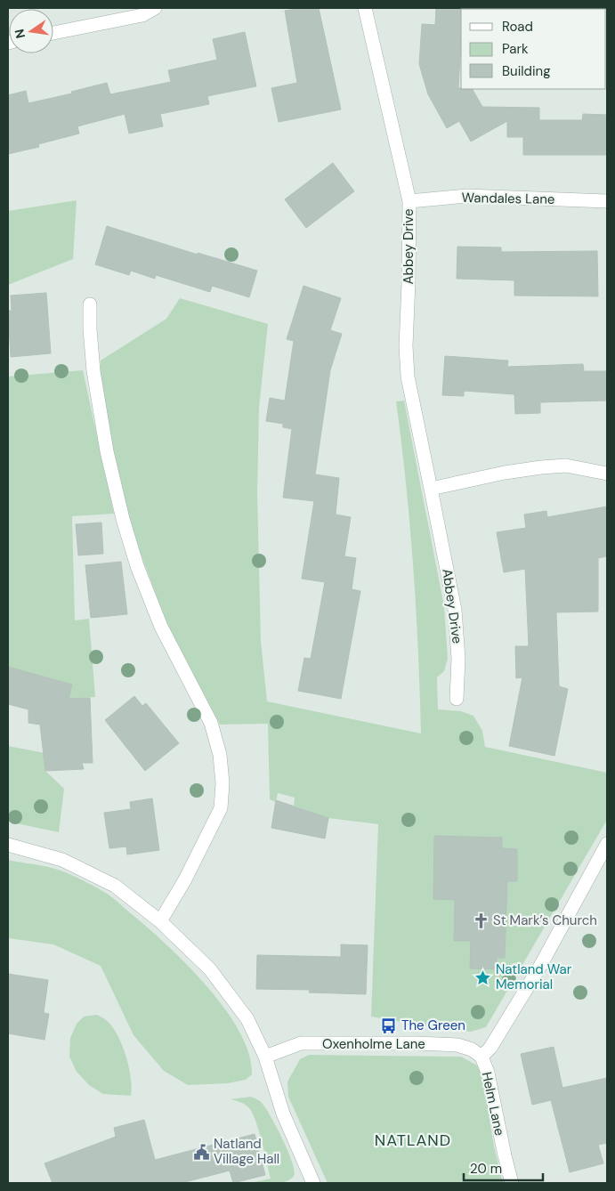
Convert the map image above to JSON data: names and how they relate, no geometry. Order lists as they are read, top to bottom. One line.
{"streets":{"street":["Wandales Lane","Abbey Drive","Oxenholme Lane","Helm Lane"]},"crossings":[["Wandales Lane","Abbey Drive"],["Oxenholme Lane","Helm Lane"]],"districts":["NATLAND"],"places":{"church":["St Mark’s Church"],"place":["Natland War Memorial"],"bus stop":["The Green"],"public building":["Natland Village Hall"]},"legend":["Road","Park","Building"],"scale_bar":"20 m","north":"left"}
